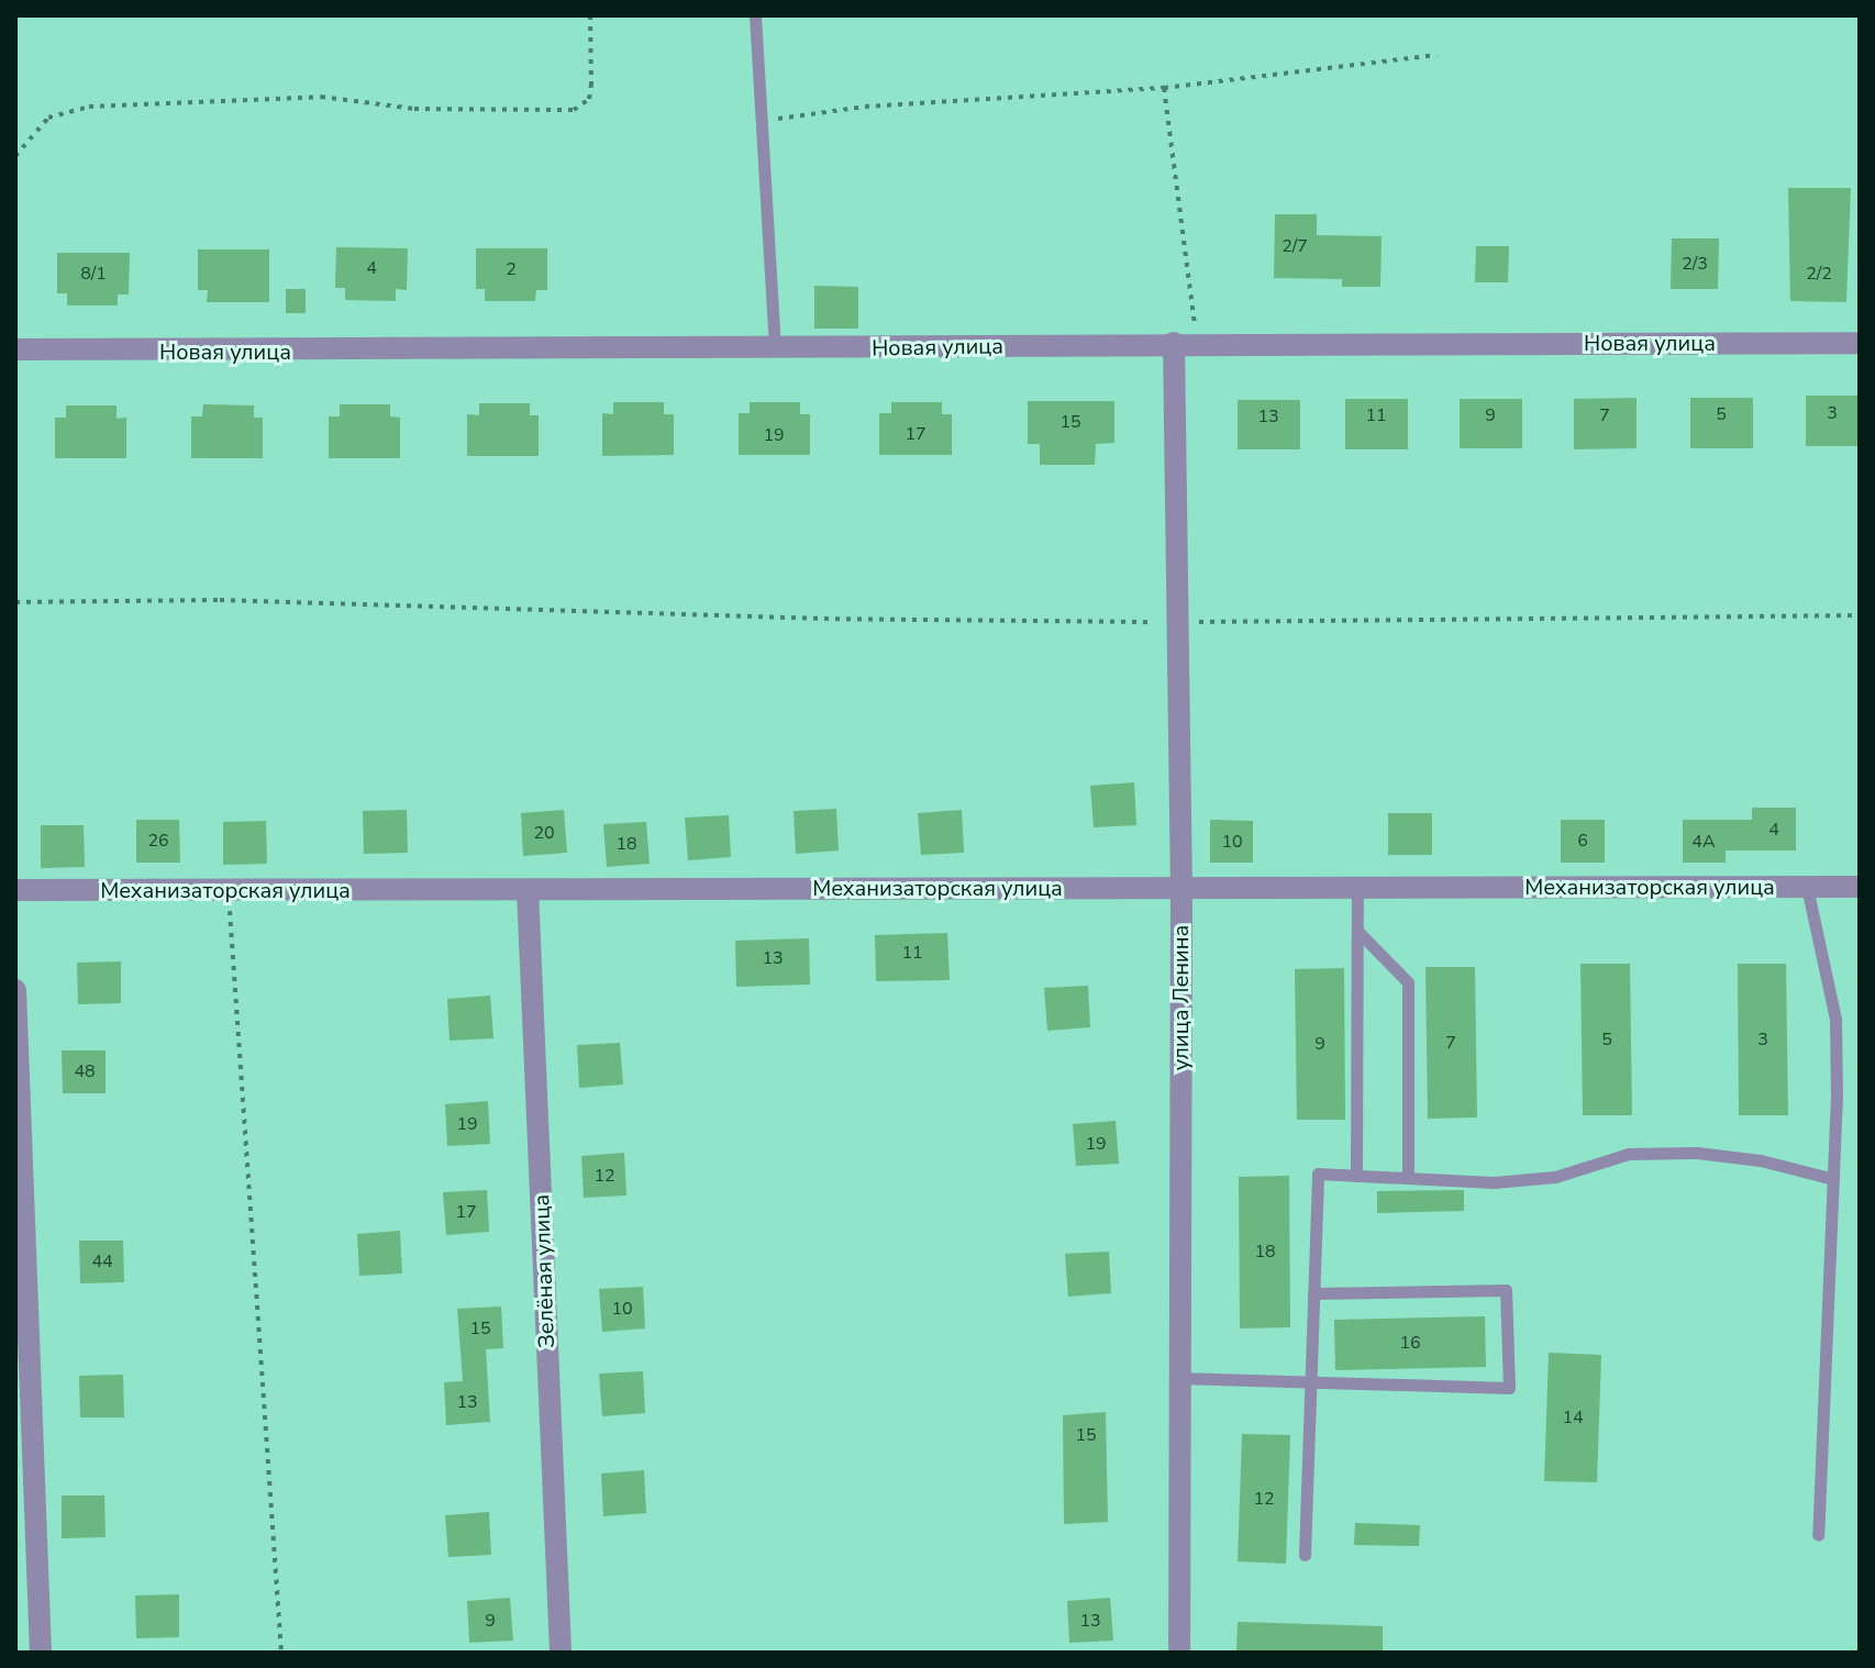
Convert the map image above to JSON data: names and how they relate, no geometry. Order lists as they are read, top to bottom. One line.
{"streets":{"street":["Новая улица","Механизаторская улица","улица Ленина","Зелёная улица"]},"crossings":[["Новая улица","улица Ленина"],["Механизаторская улица","улица Ленина"],["Механизаторская улица","Зелёная улица"]],"house_numbers":["2/7","2/3","4","2","8/1","2/2","3","5","11","9","7","13","15","17","19","4","20","26","6","10","4А","18","11","13","5","3","7","9","48","19","19","12","17","18","44","10","15","16","13","14","15","12","9","13"]}
